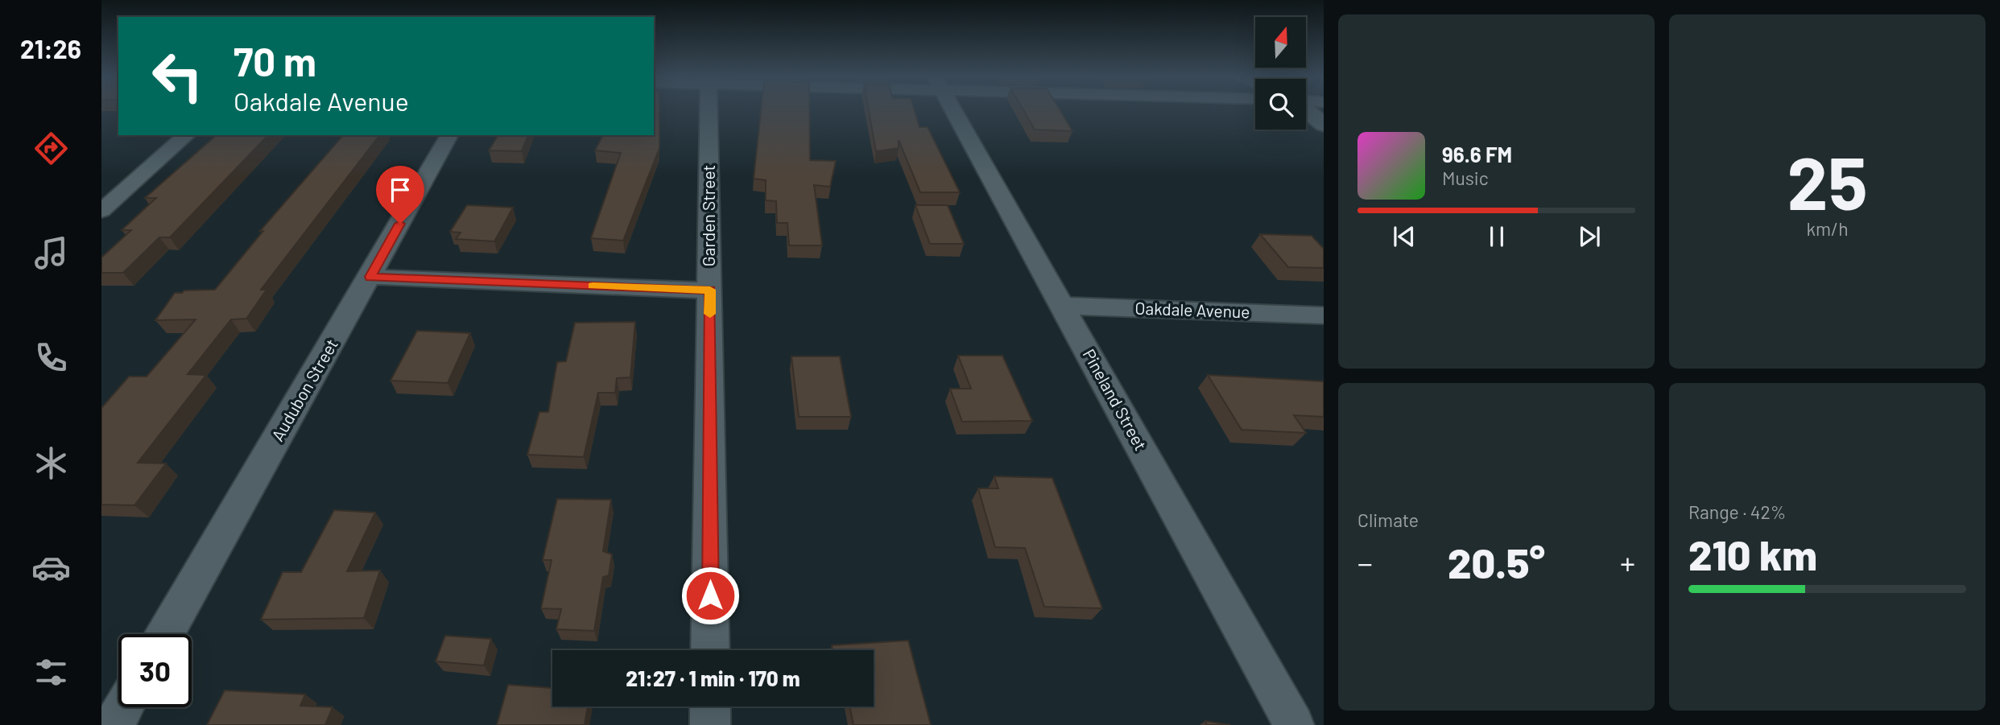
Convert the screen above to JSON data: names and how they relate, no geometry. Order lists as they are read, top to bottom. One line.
{"streets":{"street":["Garden Street","Oakdale Avenue","Audubon Street","Pineland Street"]},"crossings":[["Oakdale Avenue","Pineland Street"]],"north":"top","page":{"tabs":"21:26","tile":[["25","km/h"],"Climate",["Range · 42%","210 km"]],"turn":["70 m","Oakdale Avenue"],"song":["96.6 FM","Music"],"heat":["−","20.5°","+"],"limit":"30","trip":"21:27 · 1 min · 170 m"}}
